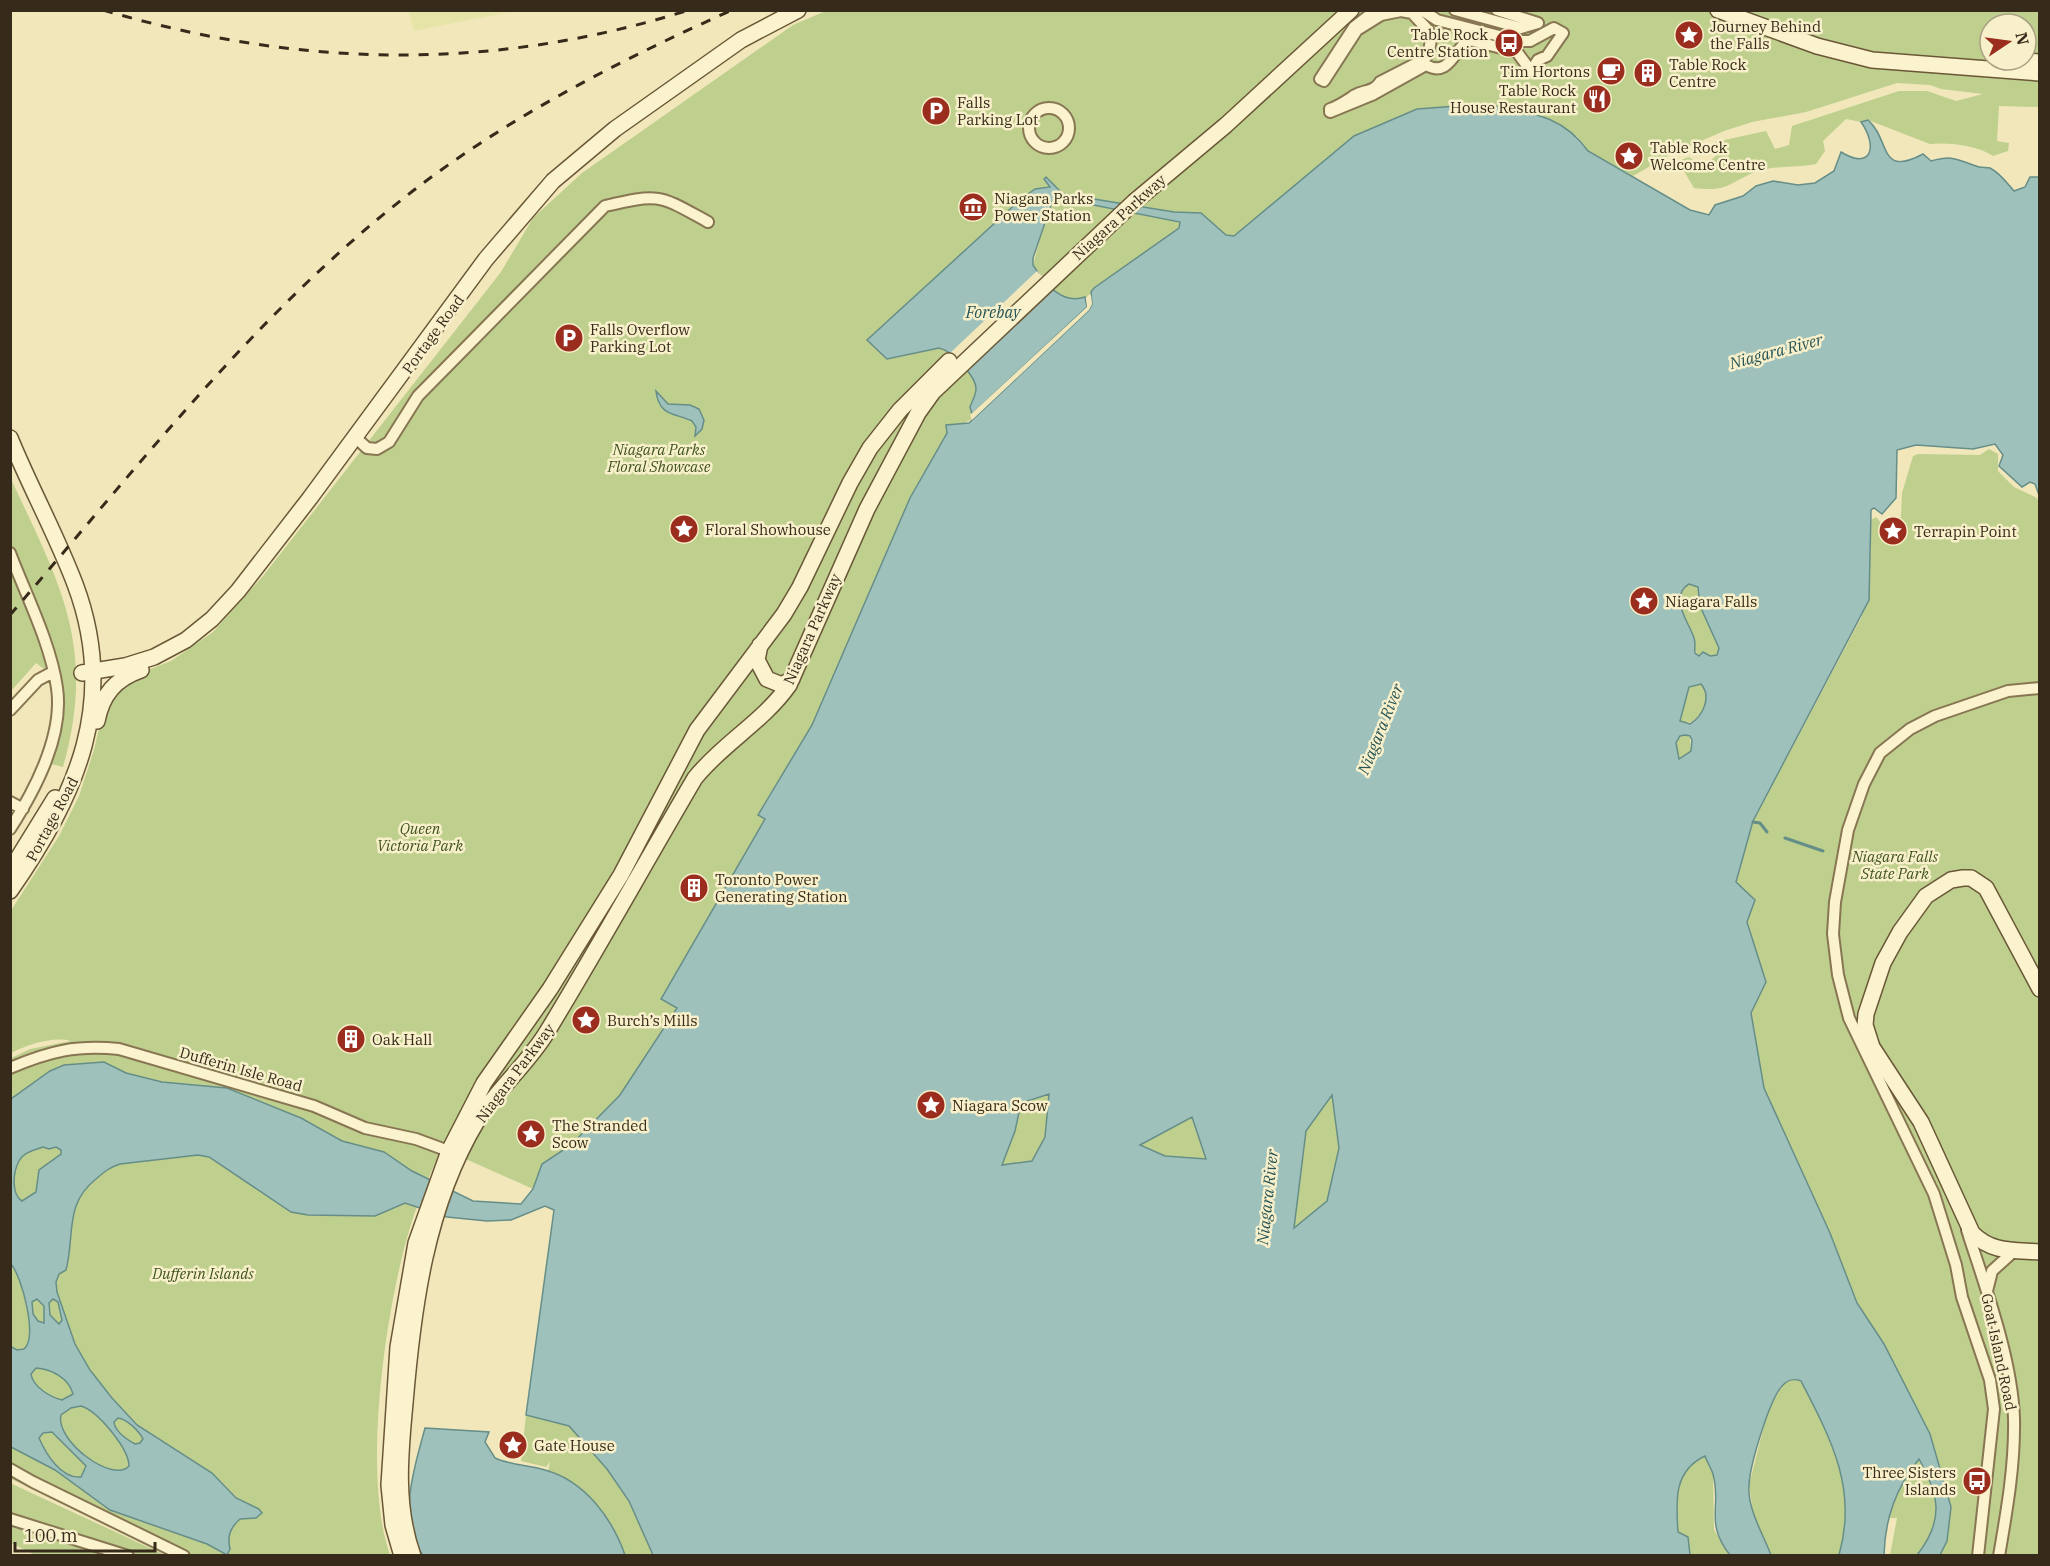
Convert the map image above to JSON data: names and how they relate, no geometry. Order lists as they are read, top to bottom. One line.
{"streets":{"main road":["Niagara Parkway","Portage Road","Goat Island Road"],"street":["Dufferin Isle Road"]},"crossings":[["Niagara Parkway","Dufferin Isle Road"]],"water":["Forebay","Niagara River"],"parks":["Niagara Parks Floral Showcase","Queen Victoria Park","Niagara Falls State Park","Dufferin Islands"],"places":{"place":["Journey Behind the Falls","Table Rock Welcome Centre","Floral Showhouse","Terrapin Point","Niagara Falls","Burch’s Mills","Niagara Scow","The Stranded Scow","Gate House"],"bus stop":["Table Rock Centre Station","Three Sisters Islands"],"cafe":["Tim Hortons"],"building":["Table Rock Centre","Toronto Power Generating Station","Oak Hall"],"restaurant":["Table Rock House Restaurant"],"parking":["Falls Parking Lot","Falls Overflow Parking Lot"],"museum":["Niagara Parks Power Station"]},"scale_bar":"100 m","north":"right"}
